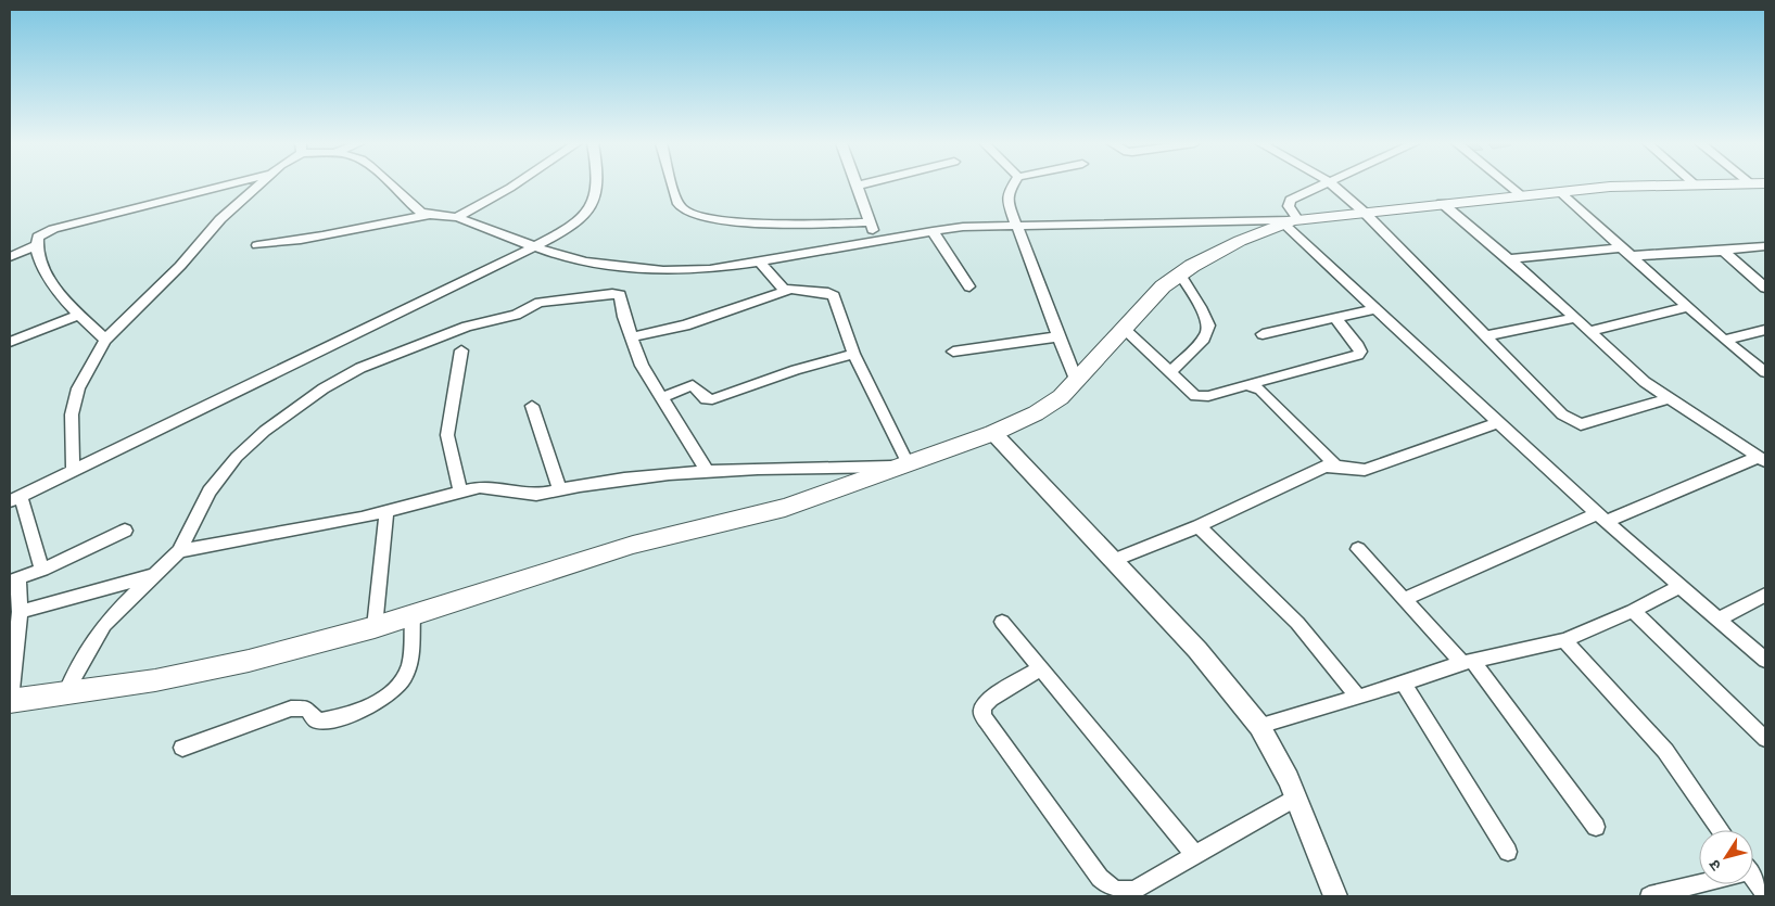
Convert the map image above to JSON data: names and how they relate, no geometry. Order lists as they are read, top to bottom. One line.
{"north":"bottom left"}
